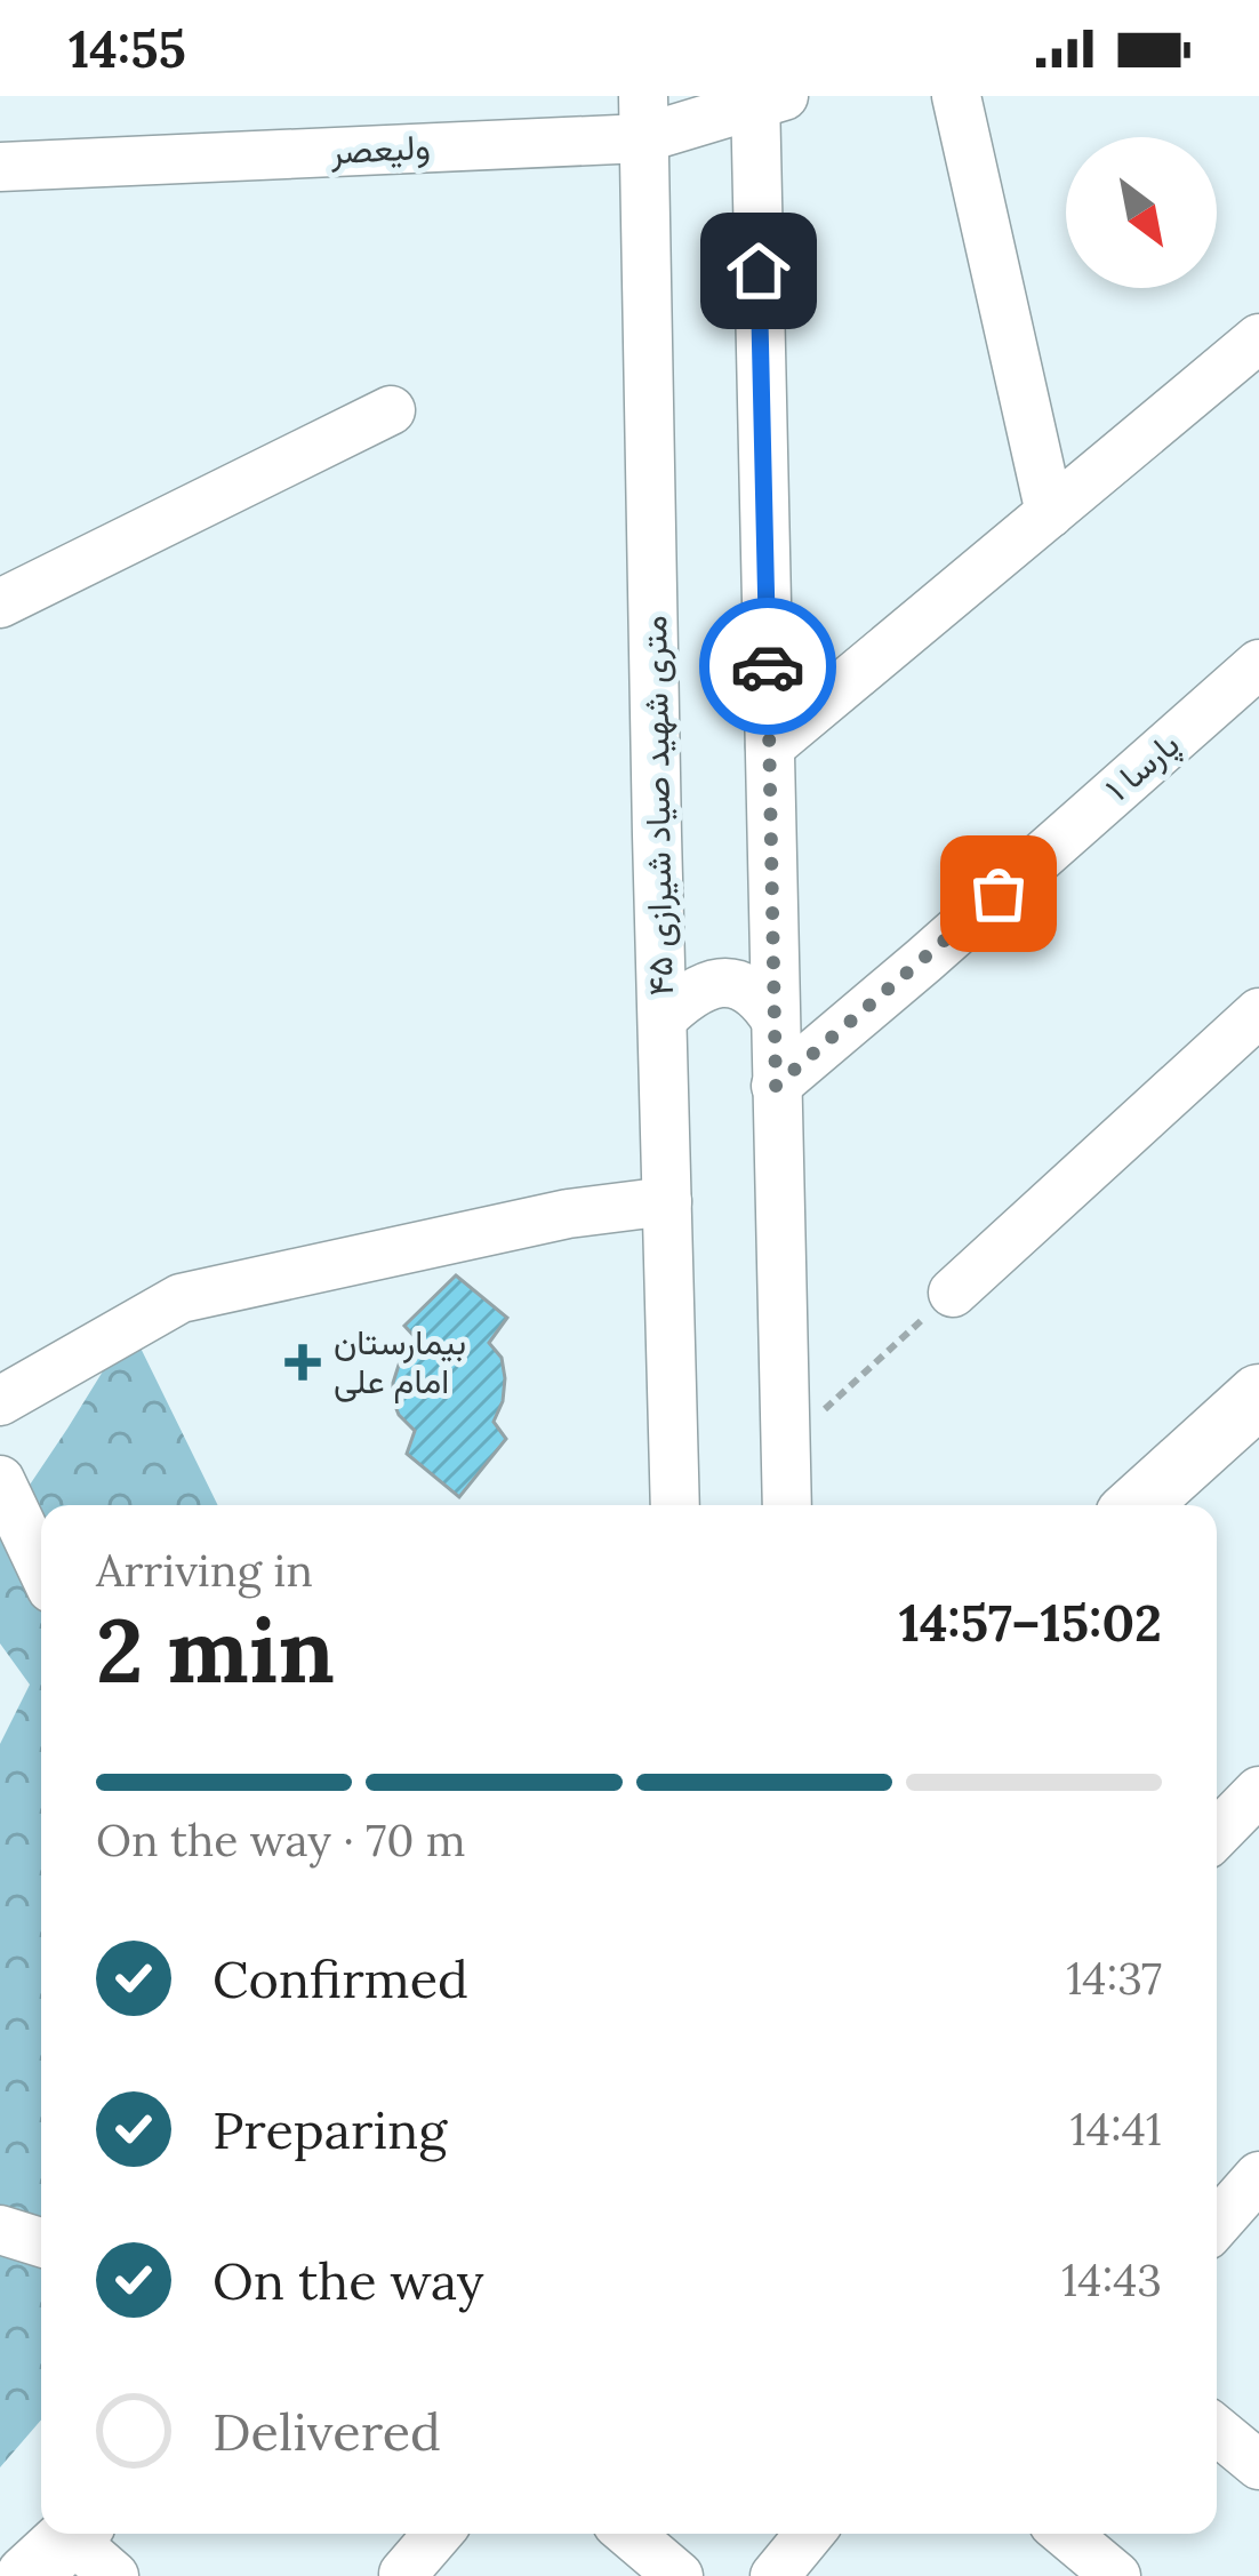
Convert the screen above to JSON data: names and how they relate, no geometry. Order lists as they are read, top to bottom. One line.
{"streets":{"street":["ولیعصر","پارسا ۱","۴۵ متری شهید صیاد شیرازی"]},"crossings":[["ولیعصر","۴۵ متری شهید صیاد شیرازی"]],"places":{"health":["بیمارستان امام علی"]},"north":"bottom right","page":{"status":"14:55","heading":["2 min","Arriving in","14:57–15:02"],"bar":"On the way · 70 m","list":[["Confirmed","14:37"],["Preparing","14:41"],["On the way","14:43"],"Delivered"]}}
